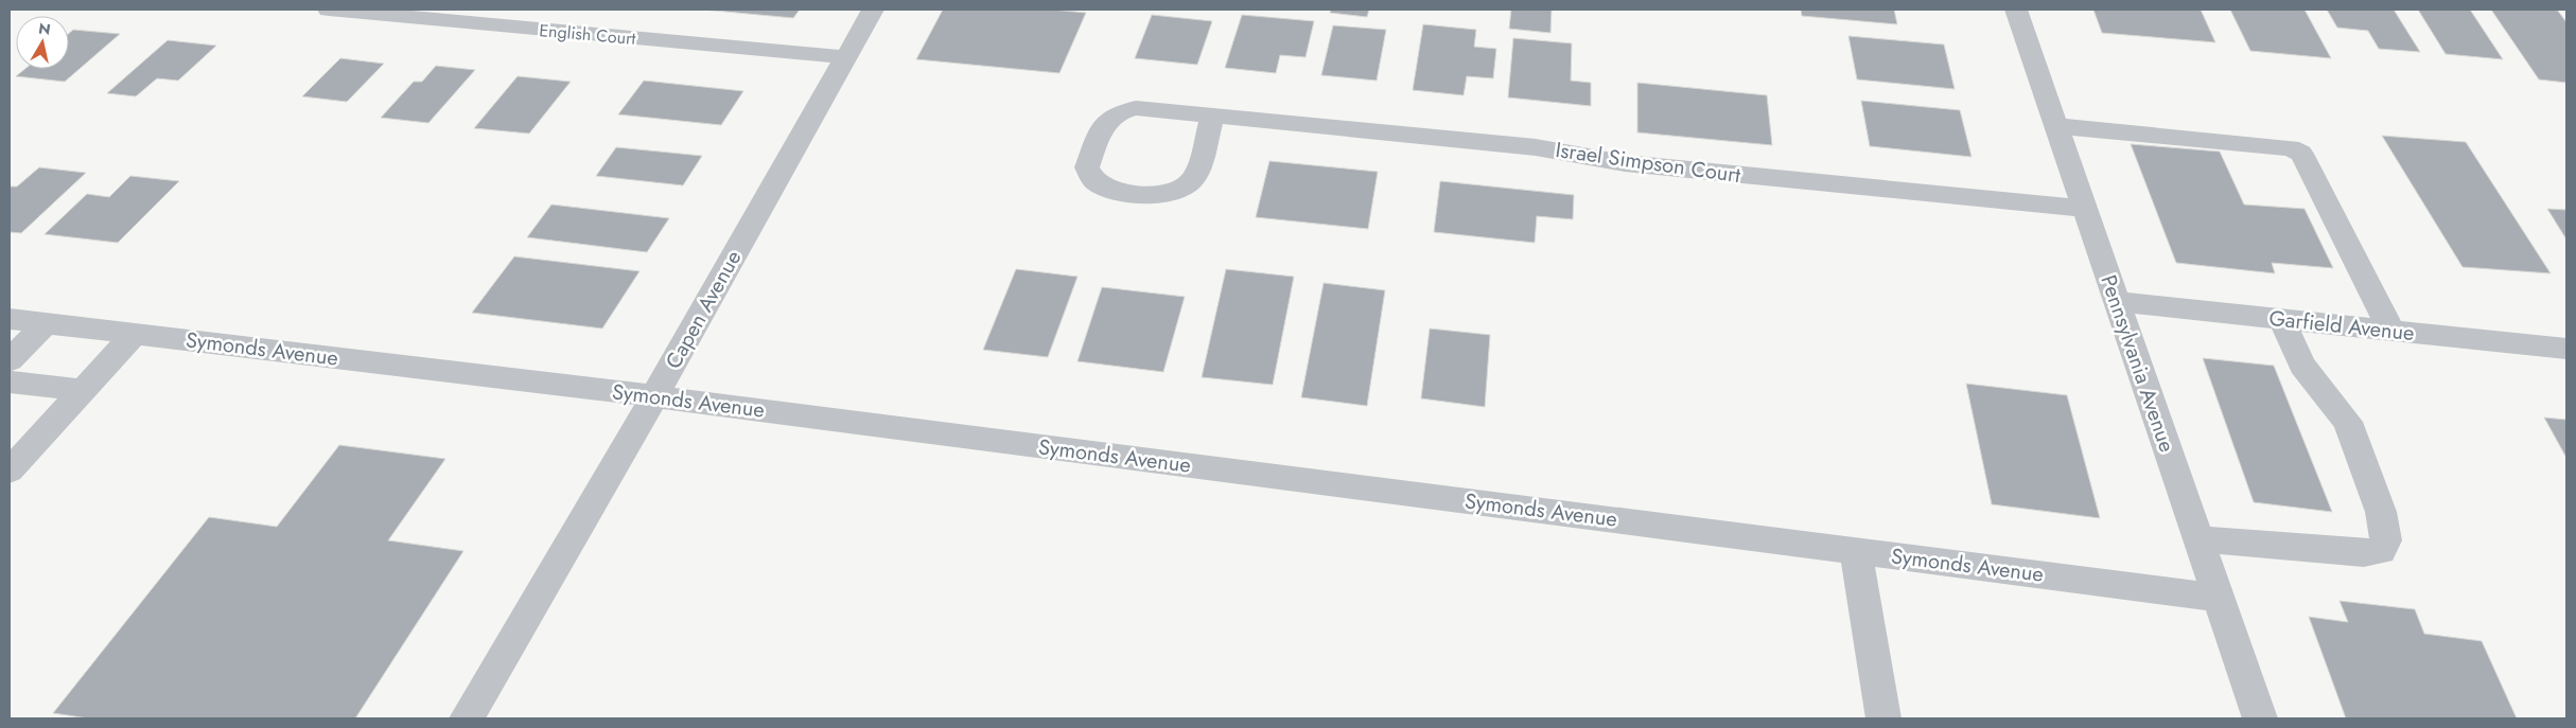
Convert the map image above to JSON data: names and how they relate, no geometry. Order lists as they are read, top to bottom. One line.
{"streets":{"street":["English Court","Israel Simpson Court","Capen Avenue","Garfield Avenue","Symonds Avenue","Pennsylvania Avenue"]},"crossings":[["English Court","Capen Avenue"],["Israel Simpson Court","Pennsylvania Avenue"],["Capen Avenue","Symonds Avenue"],["Garfield Avenue","Pennsylvania Avenue"],["Symonds Avenue","Pennsylvania Avenue"]],"north":"top"}
